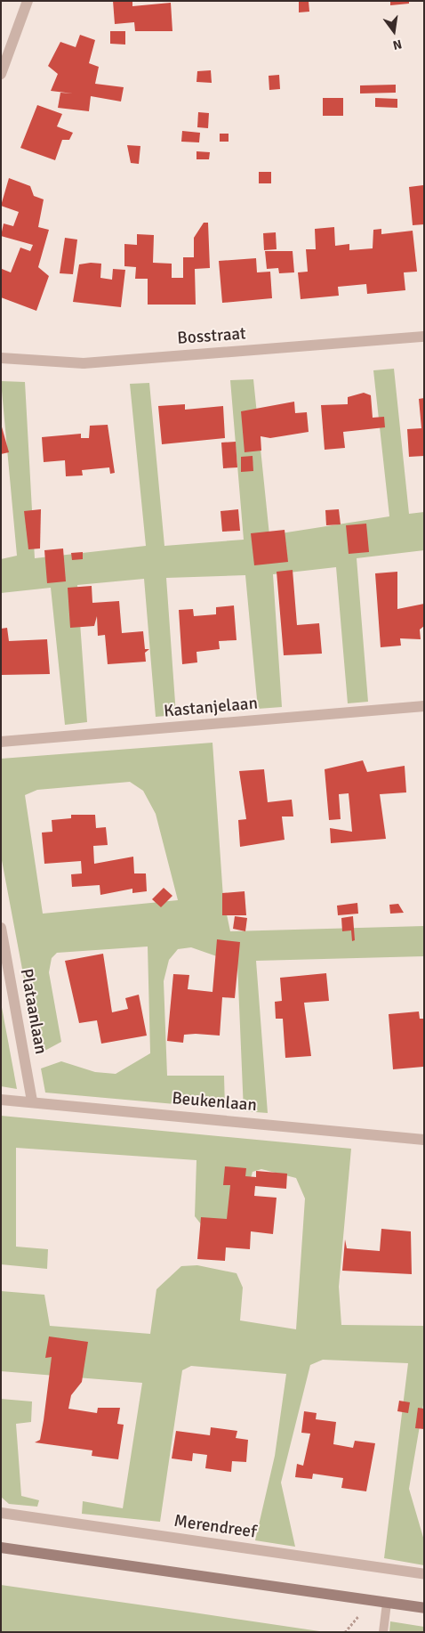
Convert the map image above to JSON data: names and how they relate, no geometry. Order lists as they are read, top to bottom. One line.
{"streets":{"street":["Bosstraat","Kastanjelaan","Plataanlaan","Beukenlaan","Merendreef"]},"crossings":[["Plataanlaan","Beukenlaan"]],"north":"bottom"}
